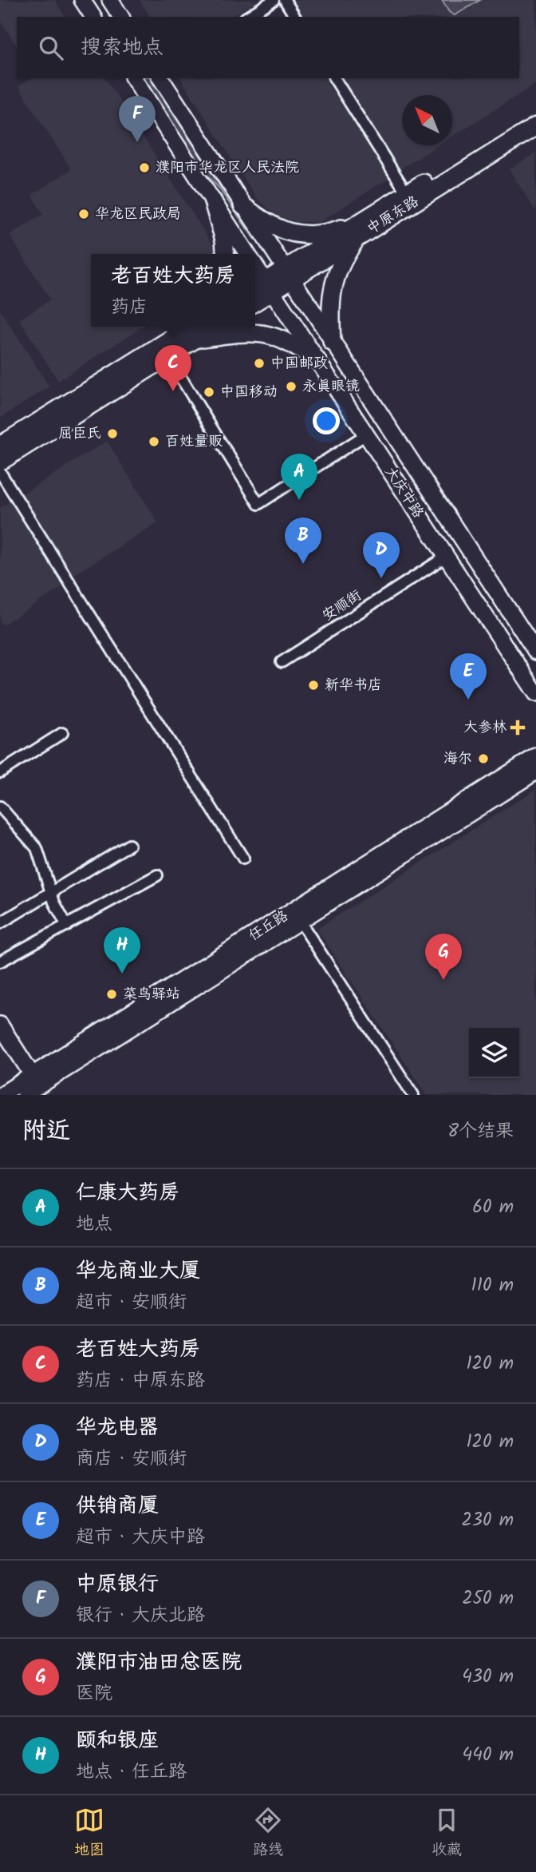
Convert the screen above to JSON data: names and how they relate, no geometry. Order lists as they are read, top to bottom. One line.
{"streets":{"main road":["中原东路","大庆中路","任丘路"],"street":["安顺街"]},"crossings":[["中原东路","大庆中路"],["大庆中路","安顺街"]],"places":{"other":["濮阳市华龙区人民法院","华龙区民政局","中国邮政","永真眼镜","中国移动","屈臣氏","百姓量贩","新华书店","海尔","菜鸟驿站"],"health":["大参林"]},"north":"top left","page":{"search":"搜索地点","pins":["F","C","A","B","D","E","H","G"],"popup":["老百姓大药房","药店"],"heading":["附近","8个结果"],"list":[{"mark":"A","name":"仁康大药房","note":"地点","value":"60 m"},{"mark":"B","name":"华龙商业大厦","note":"超市 · 安顺街","value":"110 m"},{"mark":"C","name":"老百姓大药房","note":"药店 · 中原东路","value":"120 m"},{"mark":"D","name":"华龙电器","note":"商店 · 安顺街","value":"120 m"},{"mark":"E","name":"供销商厦","note":"超市 · 大庆中路","value":"230 m"},{"mark":"F","name":"中原银行","note":"银行 · 大庆北路","value":"250 m"},{"mark":"G","name":"濮阳市油田总医院","note":"医院","value":"430 m"},{"mark":"H","name":"颐和银座","note":"地点 · 任丘路","value":"440 m"}],"nav":["地图","路线","收藏"]}}
